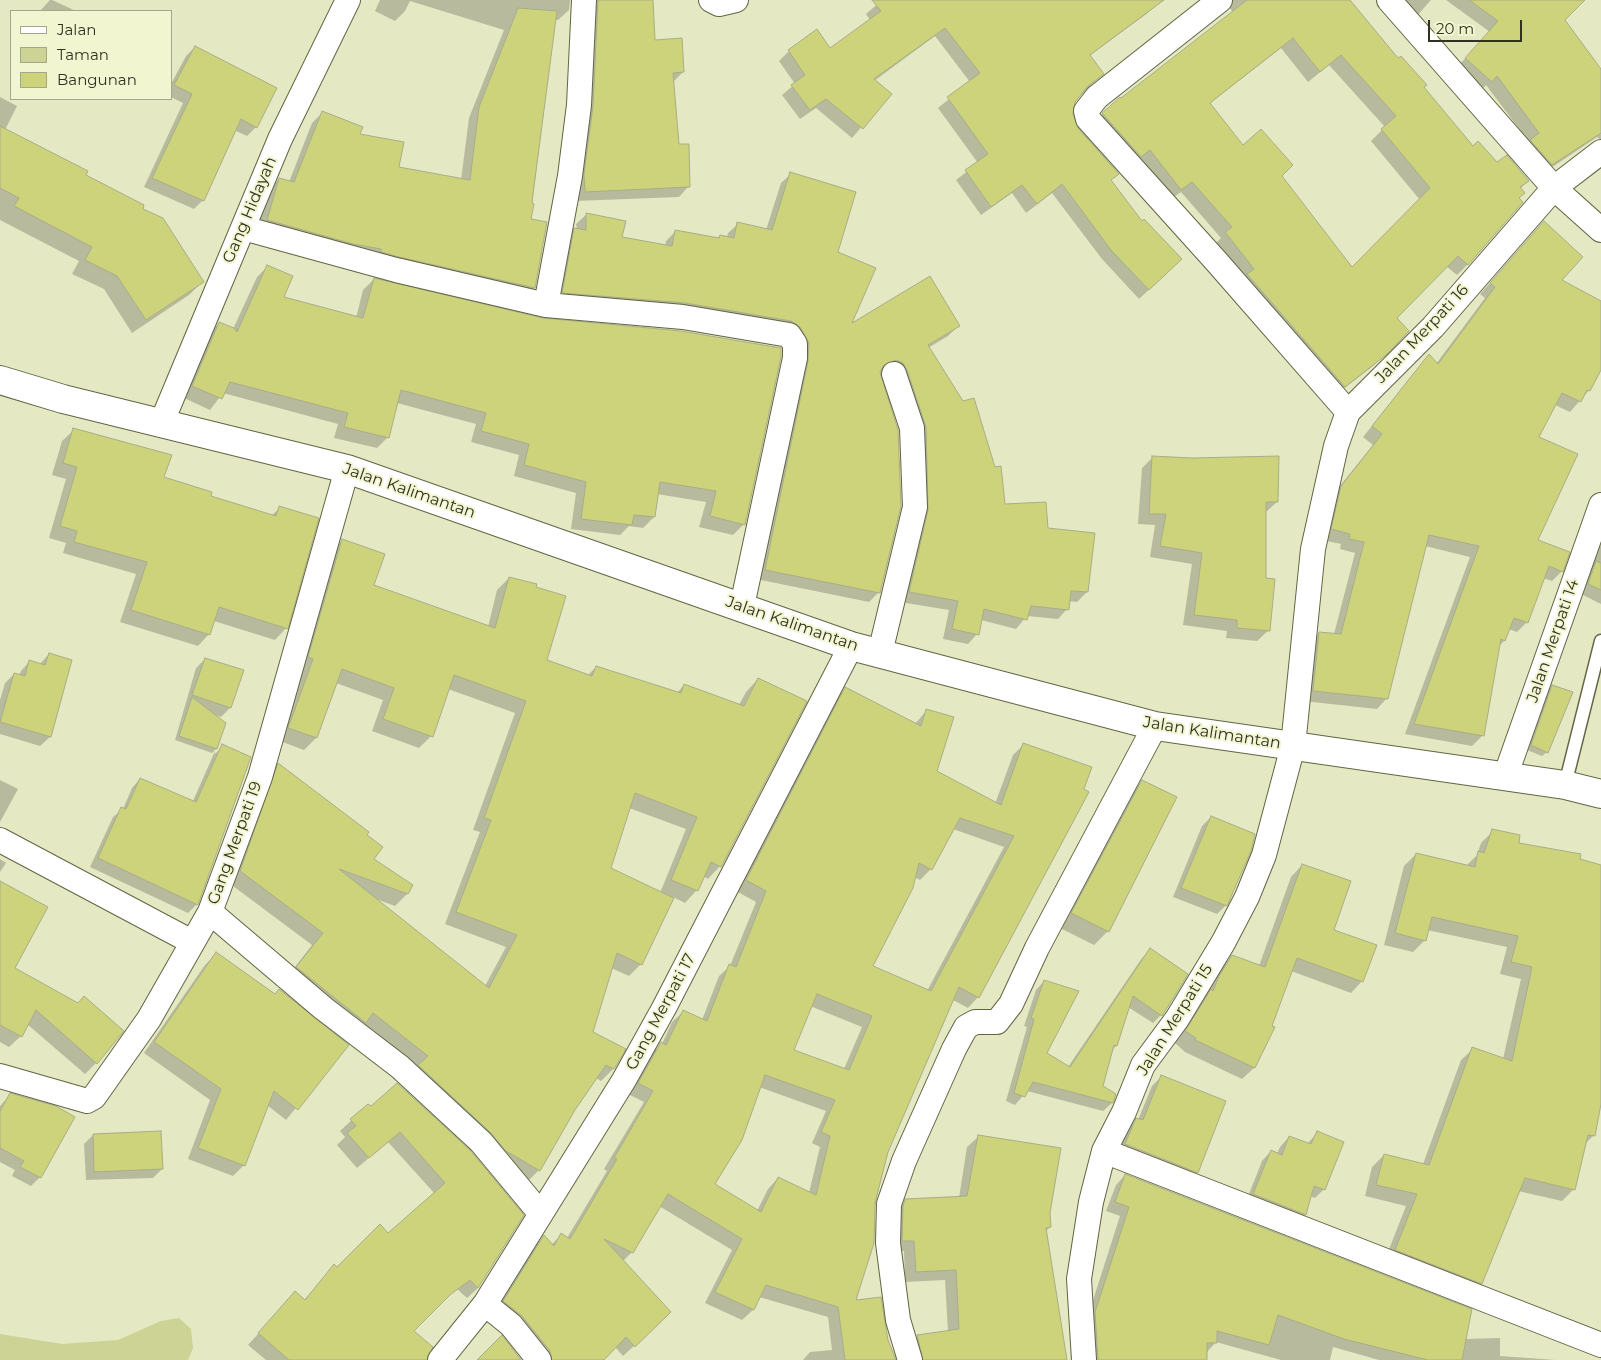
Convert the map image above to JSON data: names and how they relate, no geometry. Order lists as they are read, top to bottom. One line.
{"streets":{"main road":["Jalan Kalimantan"],"street":["Gang Hidayah","Jalan Merpati 16","Jalan Merpati 14","Gang Merpati 19","Gang Merpati 17","Jalan Merpati 15"]},"crossings":[["Gang Hidayah","Jalan Kalimantan"],["Jalan Merpati 16","Jalan Kalimantan"],["Jalan Merpati 16","Jalan Merpati 15"],["Jalan Kalimantan","Jalan Merpati 14"],["Jalan Kalimantan","Gang Merpati 19"],["Jalan Kalimantan","Gang Merpati 17"],["Jalan Kalimantan","Jalan Merpati 15"]],"legend":["Jalan","Taman","Bangunan"],"scale_bar":"20 m"}
